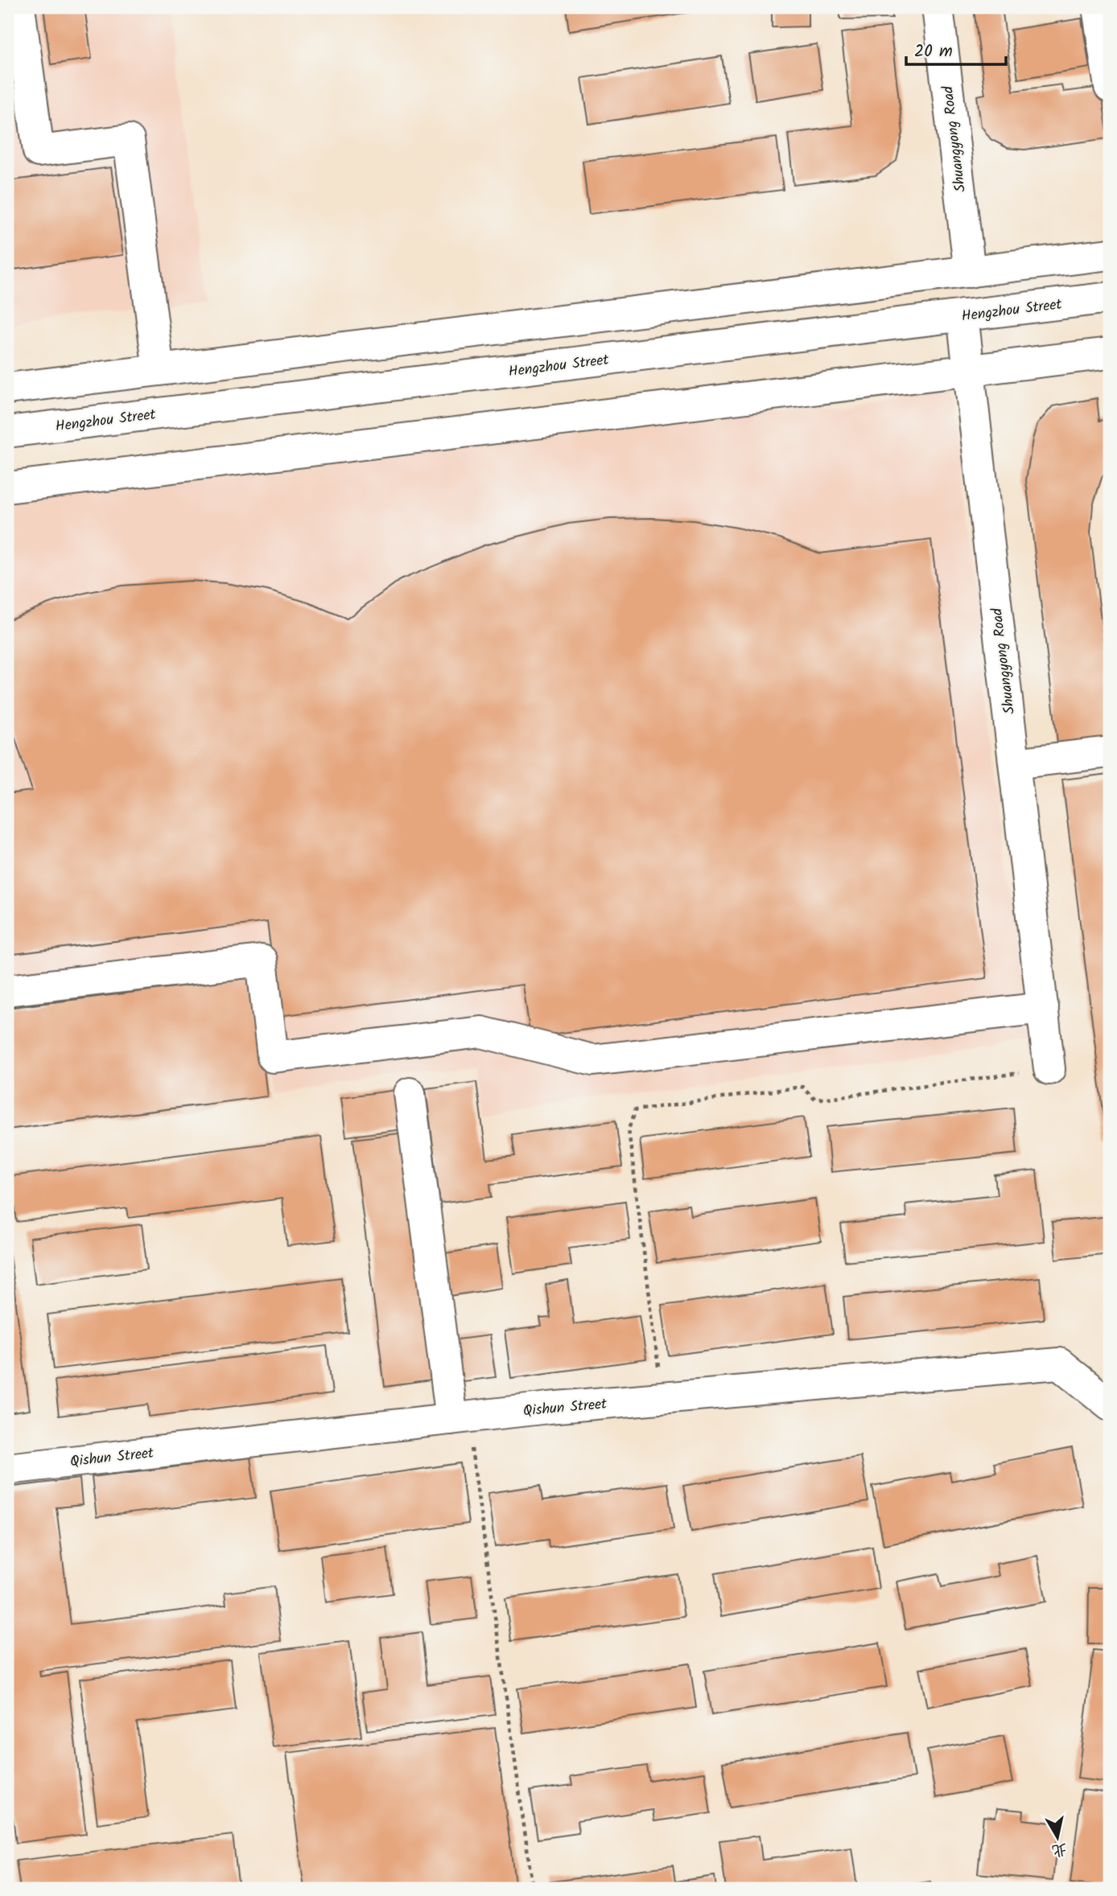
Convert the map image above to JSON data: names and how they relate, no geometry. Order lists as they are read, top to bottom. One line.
{"streets":{"street":["Shuangyong Road","Hengzhou Street","Qishun Street"]},"crossings":[["Shuangyong Road","Hengzhou Street"]],"scale_bar":"20 m","north":"bottom"}
